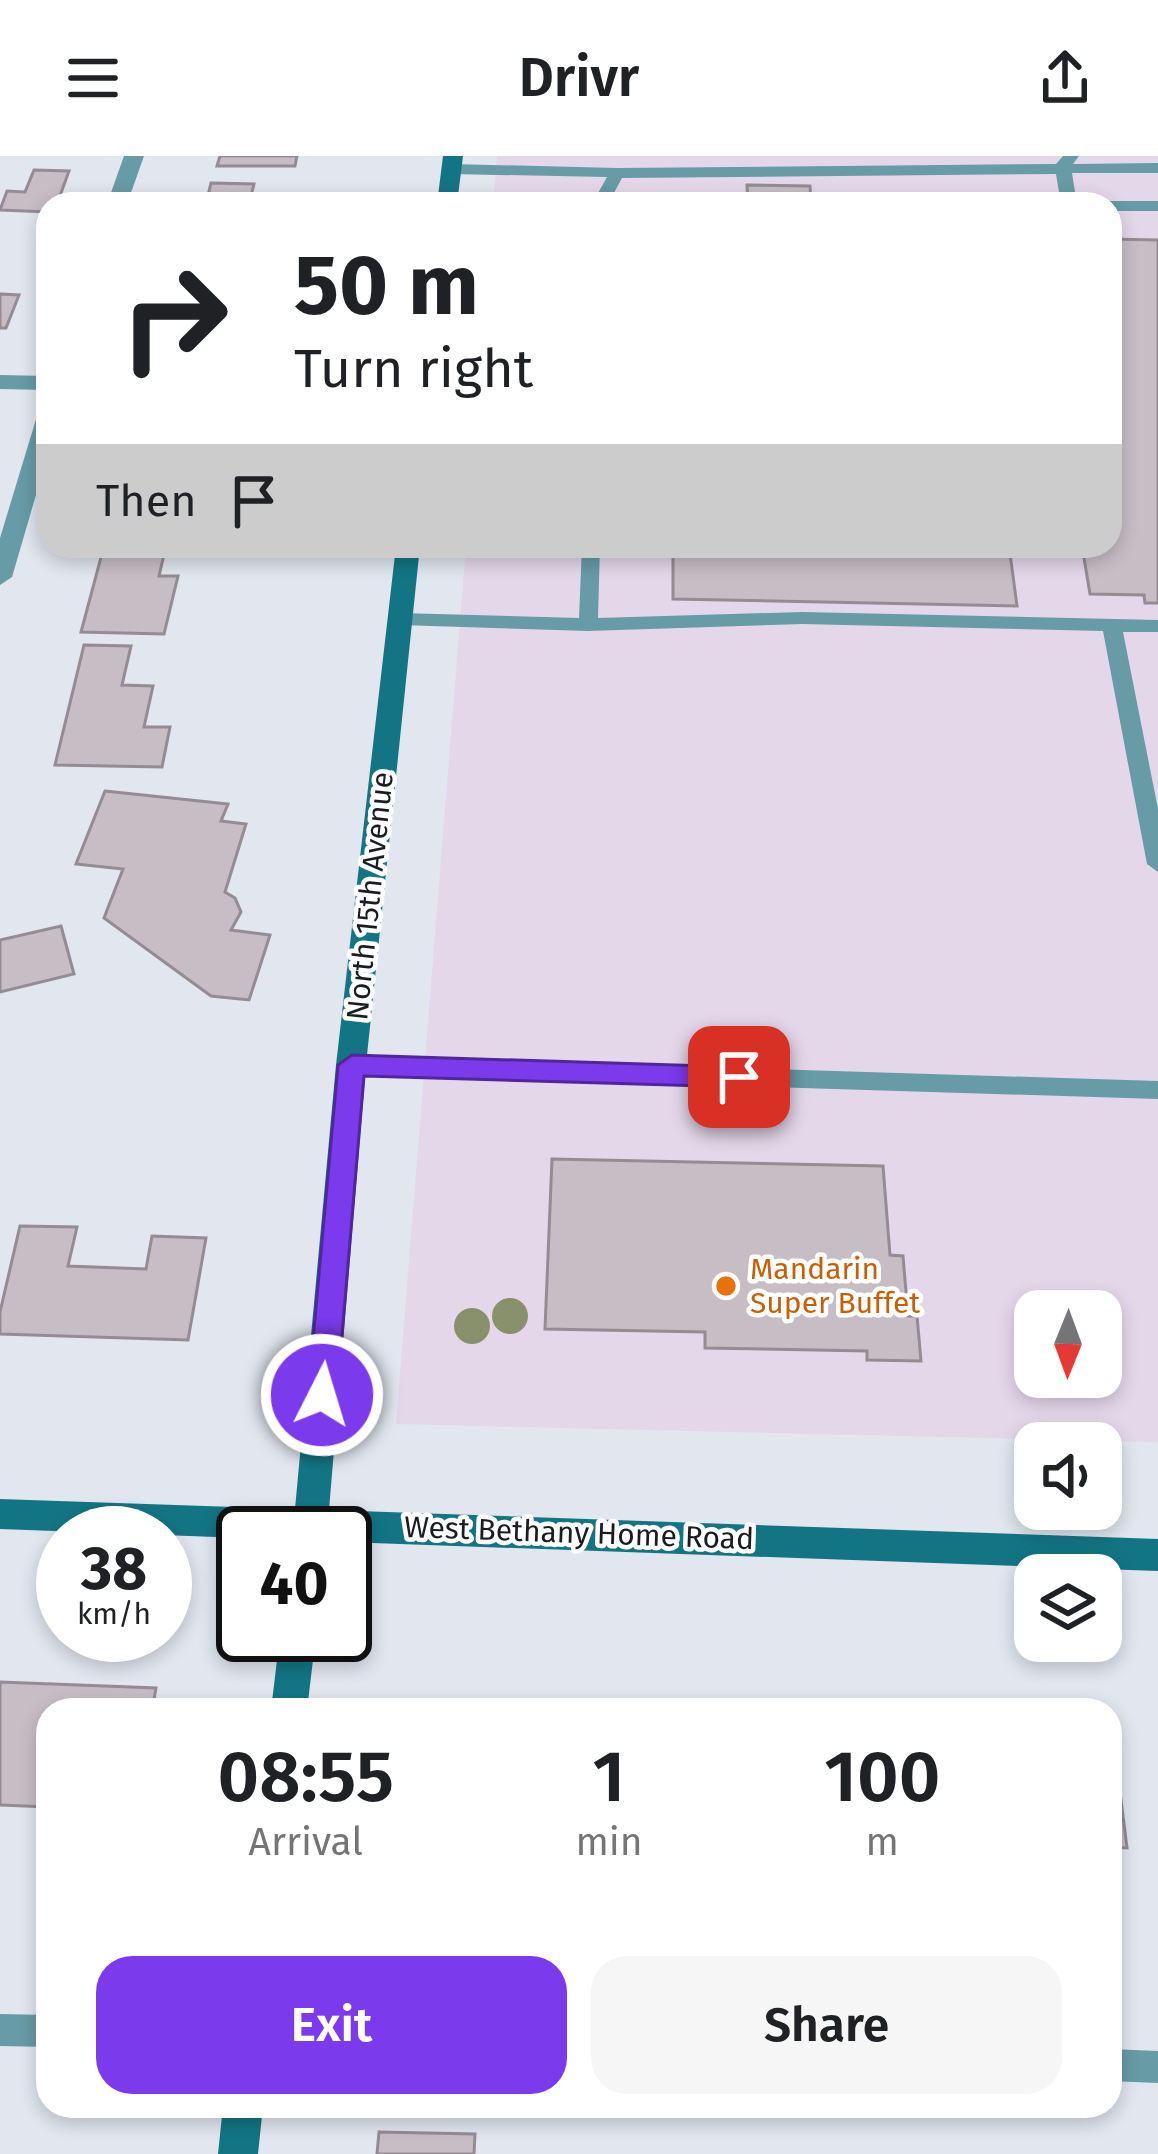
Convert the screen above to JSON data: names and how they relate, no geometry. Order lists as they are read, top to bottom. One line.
{"streets":{"street":["North 15th Avenue","West Bethany Home Road"]},"places":["Mandarin Super Buffet"],"north":"bottom","page":{"header":"Drivr","turn":["50 m","Turn right"],"then":"Then","speed":"38 km/h","limit":"40","eta":["08:55","Arrival","1","min","100","m"],"buttons":["Exit","Share"]}}
